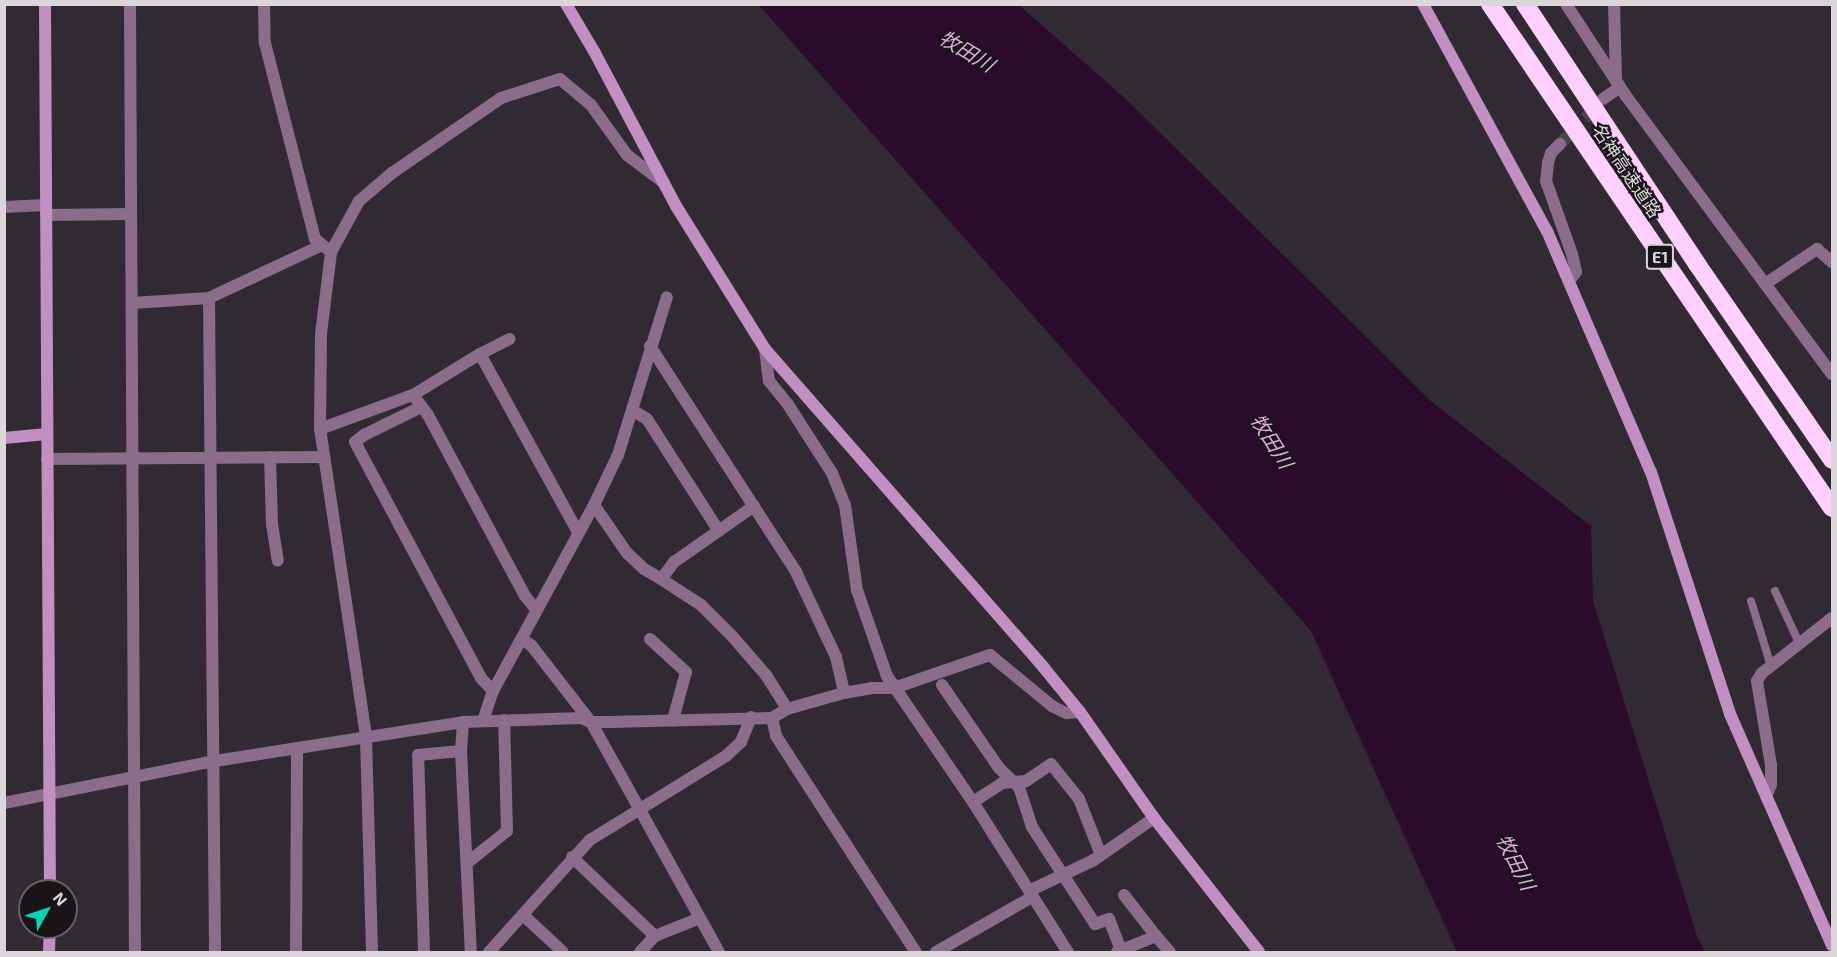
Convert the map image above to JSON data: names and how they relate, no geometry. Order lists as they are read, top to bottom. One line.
{"streets":{"highway":["名神高速道路","E1"]},"water":["牧田川"],"north":"top right"}
